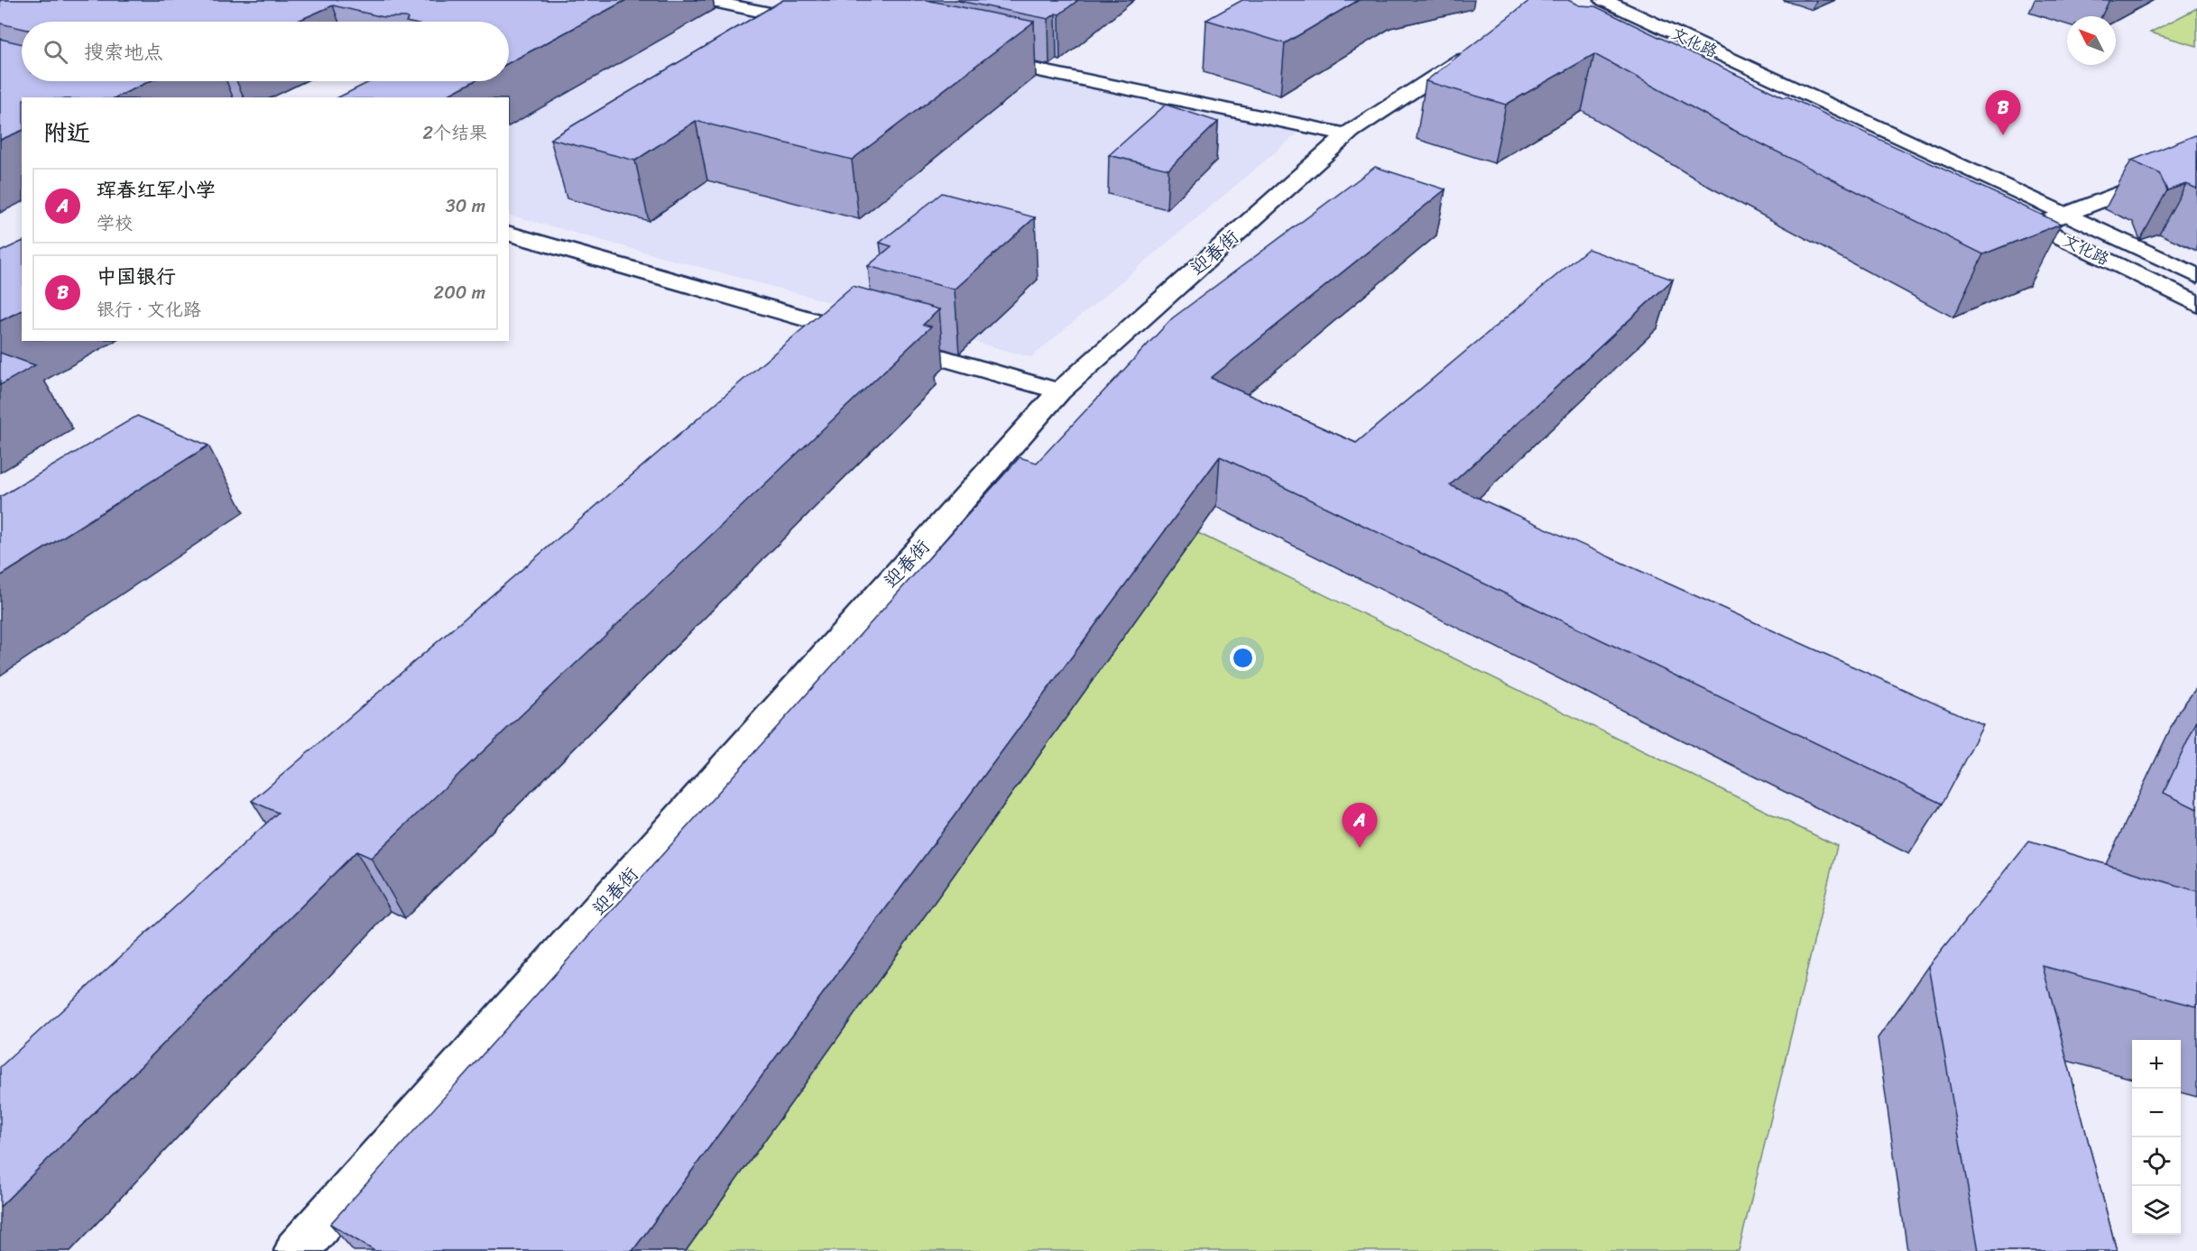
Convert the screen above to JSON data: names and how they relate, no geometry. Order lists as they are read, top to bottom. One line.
{"streets":{"street":["文化路","迎春街"]},"north":"top left","page":{"search":"搜索地点","pins":["B","A"],"heading":["附近","2个结果"],"list":[{"mark":"A","name":"珲春红军小学","note":"学校","value":"30 m"},{"mark":"B","name":"中国银行","note":"银行 · 文化路","value":"200 m"}],"map_buttons":["+","−"]}}
